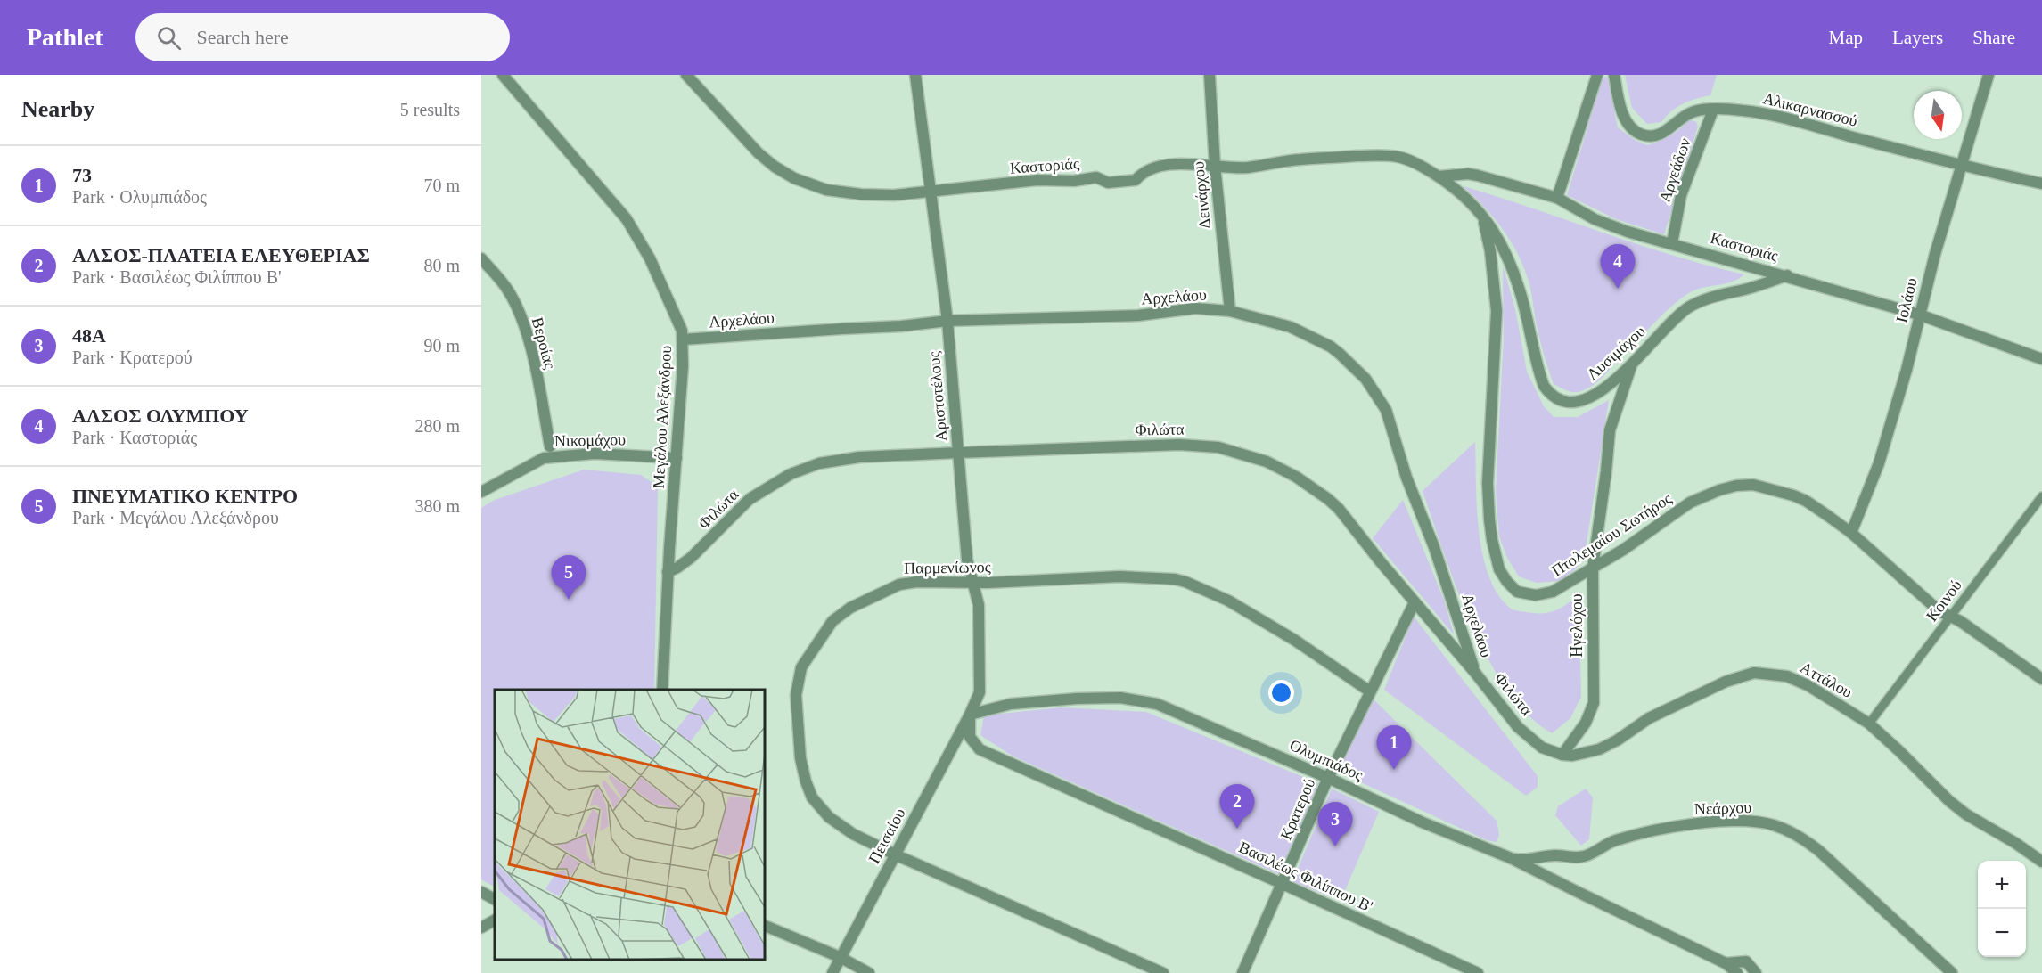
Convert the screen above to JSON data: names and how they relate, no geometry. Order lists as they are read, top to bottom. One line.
{"streets":{"street":["Αλικαρνασσού","Καστοριάς","Αργεάδων","Δεινάρχου","Αρχελάου","Ιολάου","Βεροίας","Λυσιμάχου","Αριστοτέλους","Μεγάλου Αλεξάνδρου","Φιλώτα","Νικομάχου","Πτολεμαίου Σωτήρος","Παρμενίωνος","Κοινού","Ηγελόχου","Αττάλου","Ολυμπιάδος","Νεάρχου","Κρατερού","Πεισαίου","Βασιλέως Φιλίππου Β'"]},"crossings":[["Αλικαρνασσού","Αργεάδων"],["Αλικαρνασσού","Ιολάου"],["Καστοριάς","Αργεάδων"],["Καστοριάς","Δεινάρχου"],["Καστοριάς","Ιολάου"],["Καστοριάς","Λυσιμάχου"],["Καστοριάς","Αριστοτέλους"],["Καστοριάς","Πτολεμαίου Σωτήρος"],["Δεινάρχου","Αρχελάου"],["Αρχελάου","Αριστοτέλους"],["Αρχελάου","Μεγάλου Αλεξάνδρου"],["Αρχελάου","Φιλώτα"],["Ιολάου","Πτολεμαίου Σωτήρος"],["Λυσιμάχου","Πτολεμαίου Σωτήρος"],["Λυσιμάχου","Ηγελόχου"],["Αριστοτέλους","Φιλώτα"],["Αριστοτέλους","Παρμενίωνος"],["Αριστοτέλους","Ολυμπιάδος"],["Αριστοτέλους","Πεισαίου"],["Αριστοτέλους","Βασιλέως Φιλίππου Β'"],["Μεγάλου Αλεξάνδρου","Φιλώτα"],["Μεγάλου Αλεξάνδρου","Νικομάχου"],["Φιλώτα","Ηγελόχου"],["Φιλώτα","Αττάλου"],["Φιλώτα","Κρατερού"],["Πτολεμαίου Σωτήρος","Κοινού"],["Πτολεμαίου Σωτήρος","Ηγελόχου"],["Παρμενίωνος","Κρατερού"],["Παρμενίωνος","Πεισαίου"],["Κοινού","Αττάλου"],["Ηγελόχου","Αττάλου"],["Ολυμπιάδος","Νεάρχου"],["Ολυμπιάδος","Κρατερού"],["Ολυμπιάδος","Πεισαίου"],["Ολυμπιάδος","Βασιλέως Φιλίππου Β'"],["Κρατερού","Βασιλέως Φιλίππου Β'"],["Πεισαίου","Βασιλέως Φιλίππου Β'"]],"north":"bottom","page":{"header":"Pathlet","search":"Search here","nav":["Map","Layers","Share"],"heading":["Nearby","5 results"],"list":[{"mark":"1","name":"73","note":"Park · Ολυμπιάδος","value":"70 m"},{"mark":"2","name":"ΑΛΣΟΣ-ΠΛΑΤΕΙΑ ΕΛΕΥΘΕΡΙΑΣ","note":"Park · Βασιλέως Φιλίππου Β'","value":"80 m"},{"mark":"3","name":"48Α","note":"Park · Κρατερού","value":"90 m"},{"mark":"4","name":"ΑΛΣΟΣ ΟΛΥΜΠΟΥ","note":"Park · Καστοριάς","value":"280 m"},{"mark":"5","name":"ΠΝΕΥΜΑΤΙΚΟ ΚΕΝΤΡΟ","note":"Park · Μεγάλου Αλεξάνδρου","value":"380 m"}],"pins":["4","5","1","2","3"],"map_buttons":["+","−"]}}
